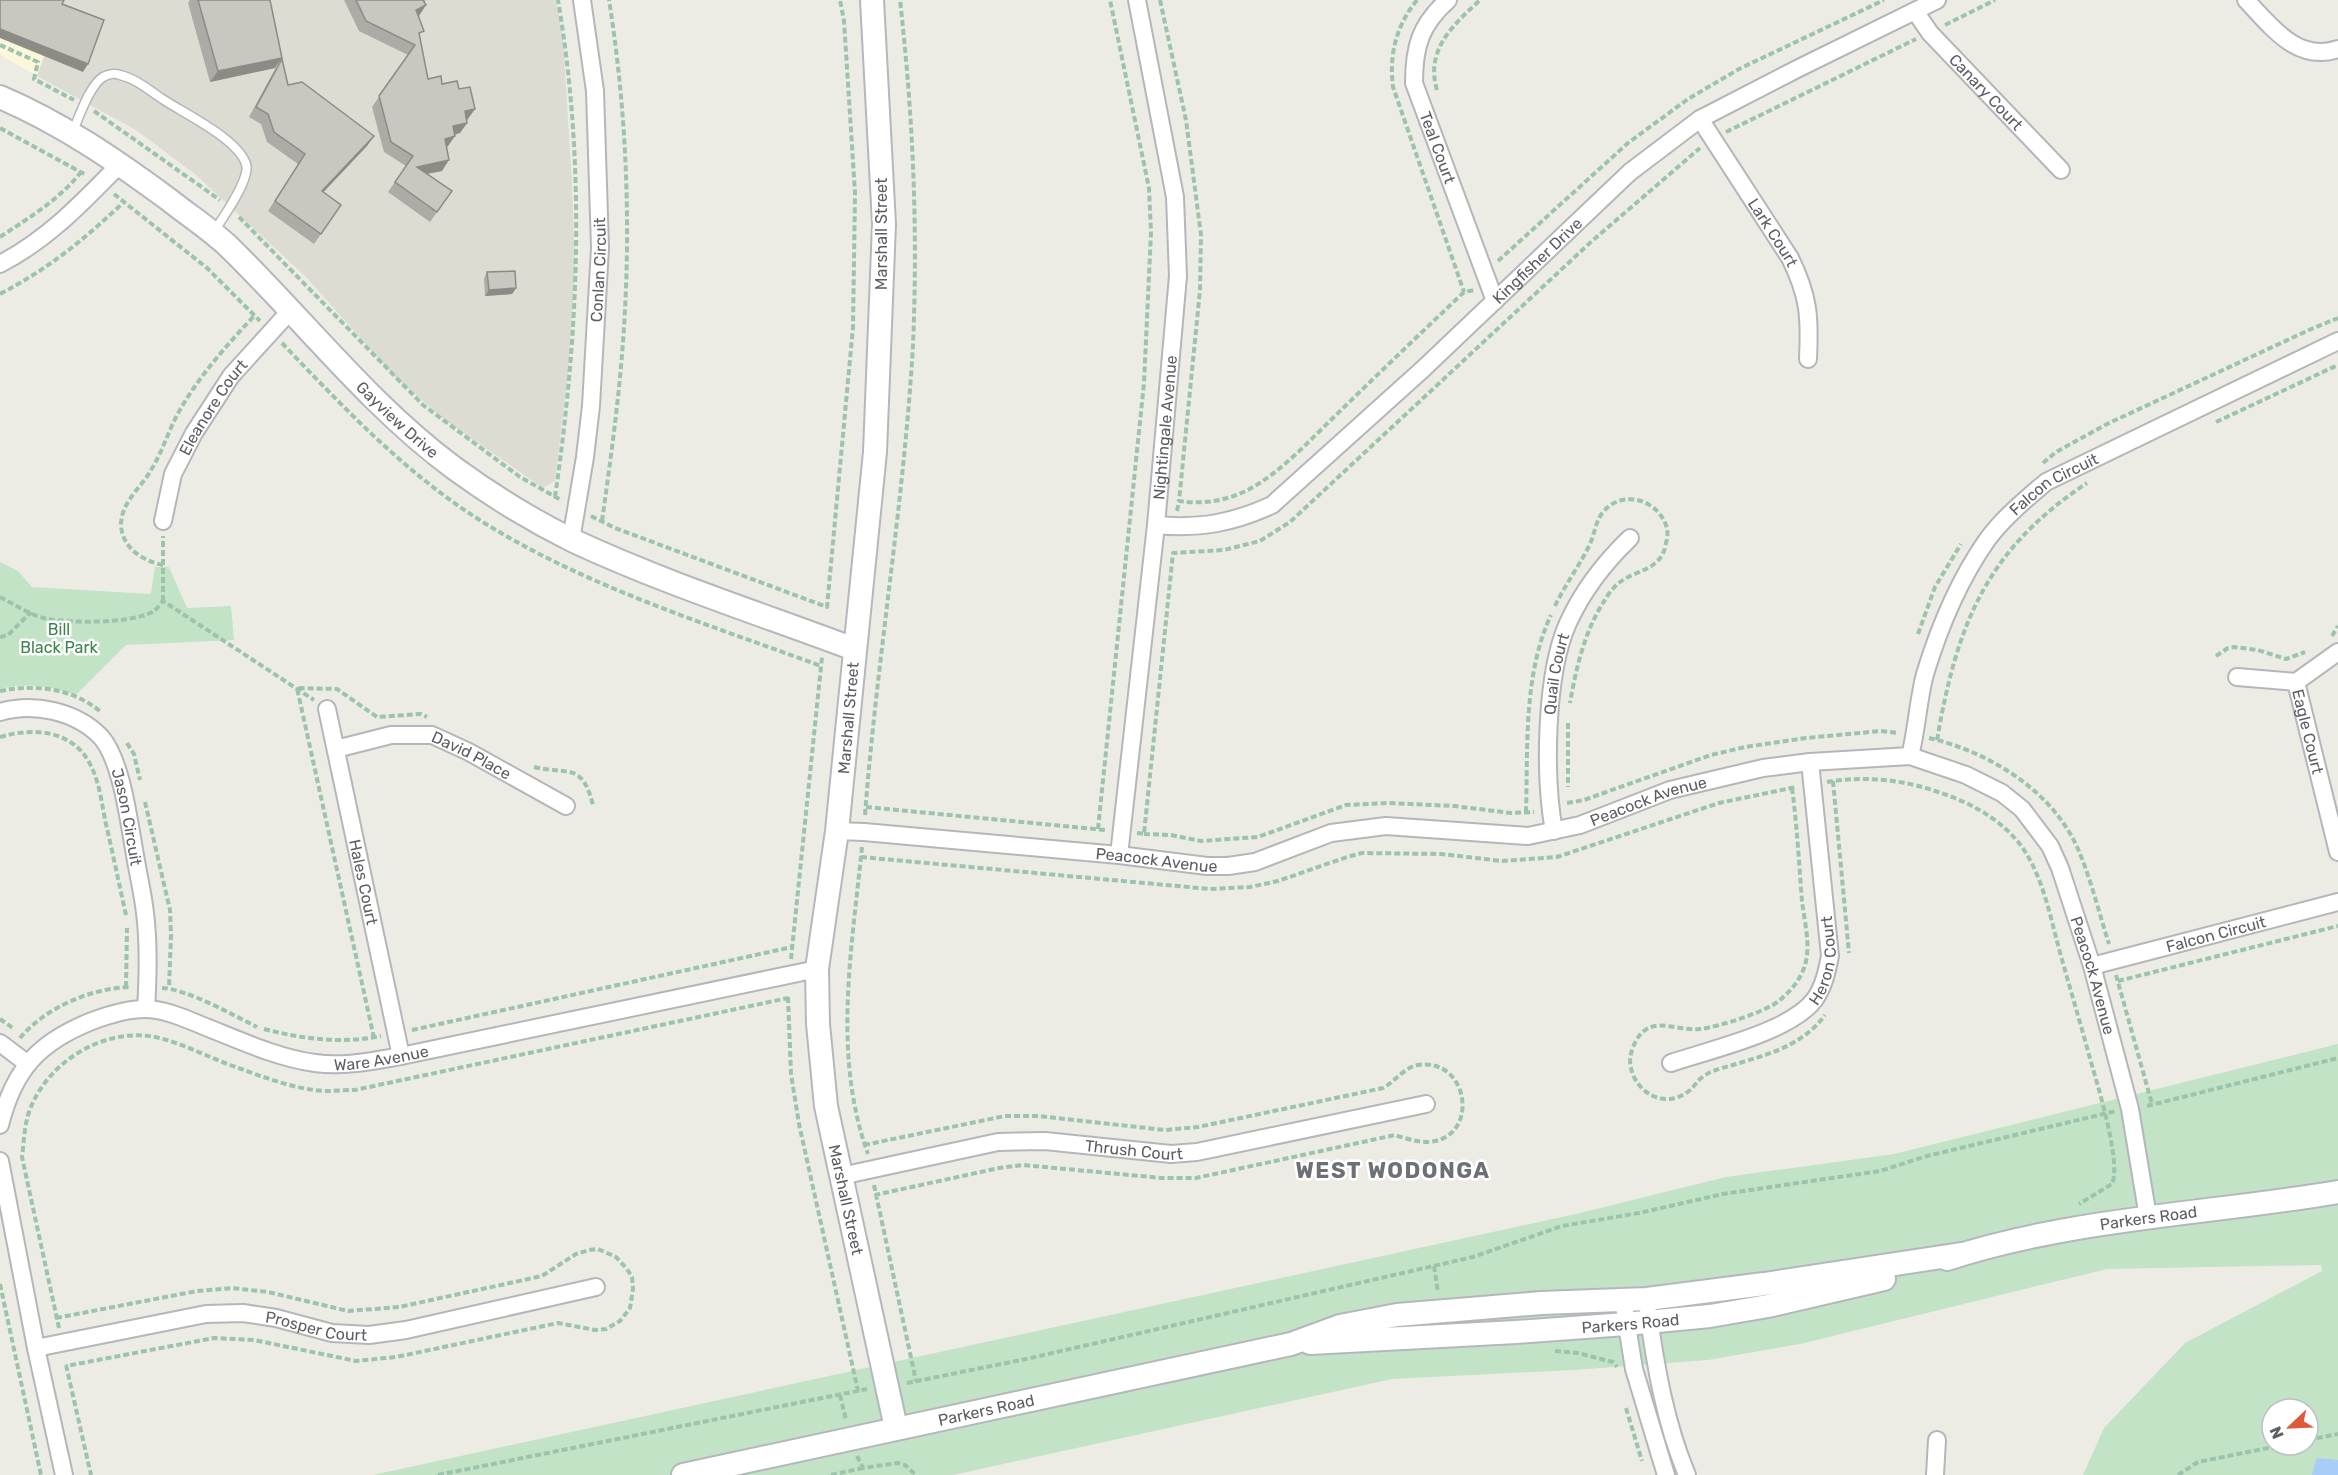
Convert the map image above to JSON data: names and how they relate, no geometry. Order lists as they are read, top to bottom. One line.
{"streets":{"street":["Canary Court","Teal Court","Lark Court","Marshall Street","Kingfisher Drive","Conlan Circuit","Eleanore Court","Gayview Drive","Nightingale Avenue","Falcon Circuit","Quail Court","Eagle Court","David Place","Peacock Avenue","Jason Circuit","Hales Court","Heron Court","Ware Avenue","Thrush Court","Parkers Road","Prosper Court"]},"crossings":[["Canary Court","Kingfisher Drive"],["Teal Court","Kingfisher Drive"],["Lark Court","Kingfisher Drive"],["Marshall Street","Gayview Drive"],["Marshall Street","Peacock Avenue"],["Marshall Street","Ware Avenue"],["Marshall Street","Thrush Court"],["Marshall Street","Parkers Road"],["Kingfisher Drive","Nightingale Avenue"],["Conlan Circuit","Gayview Drive"],["Eleanore Court","Gayview Drive"],["Nightingale Avenue","Peacock Avenue"],["Falcon Circuit","Peacock Avenue"],["Quail Court","Peacock Avenue"],["David Place","Hales Court"],["Peacock Avenue","Heron Court"],["Peacock Avenue","Parkers Road"],["Jason Circuit","Ware Avenue"],["Hales Court","Ware Avenue"]],"districts":["WEST WODONGA"],"parks":["Bill Black Park"],"north":"bottom left"}
